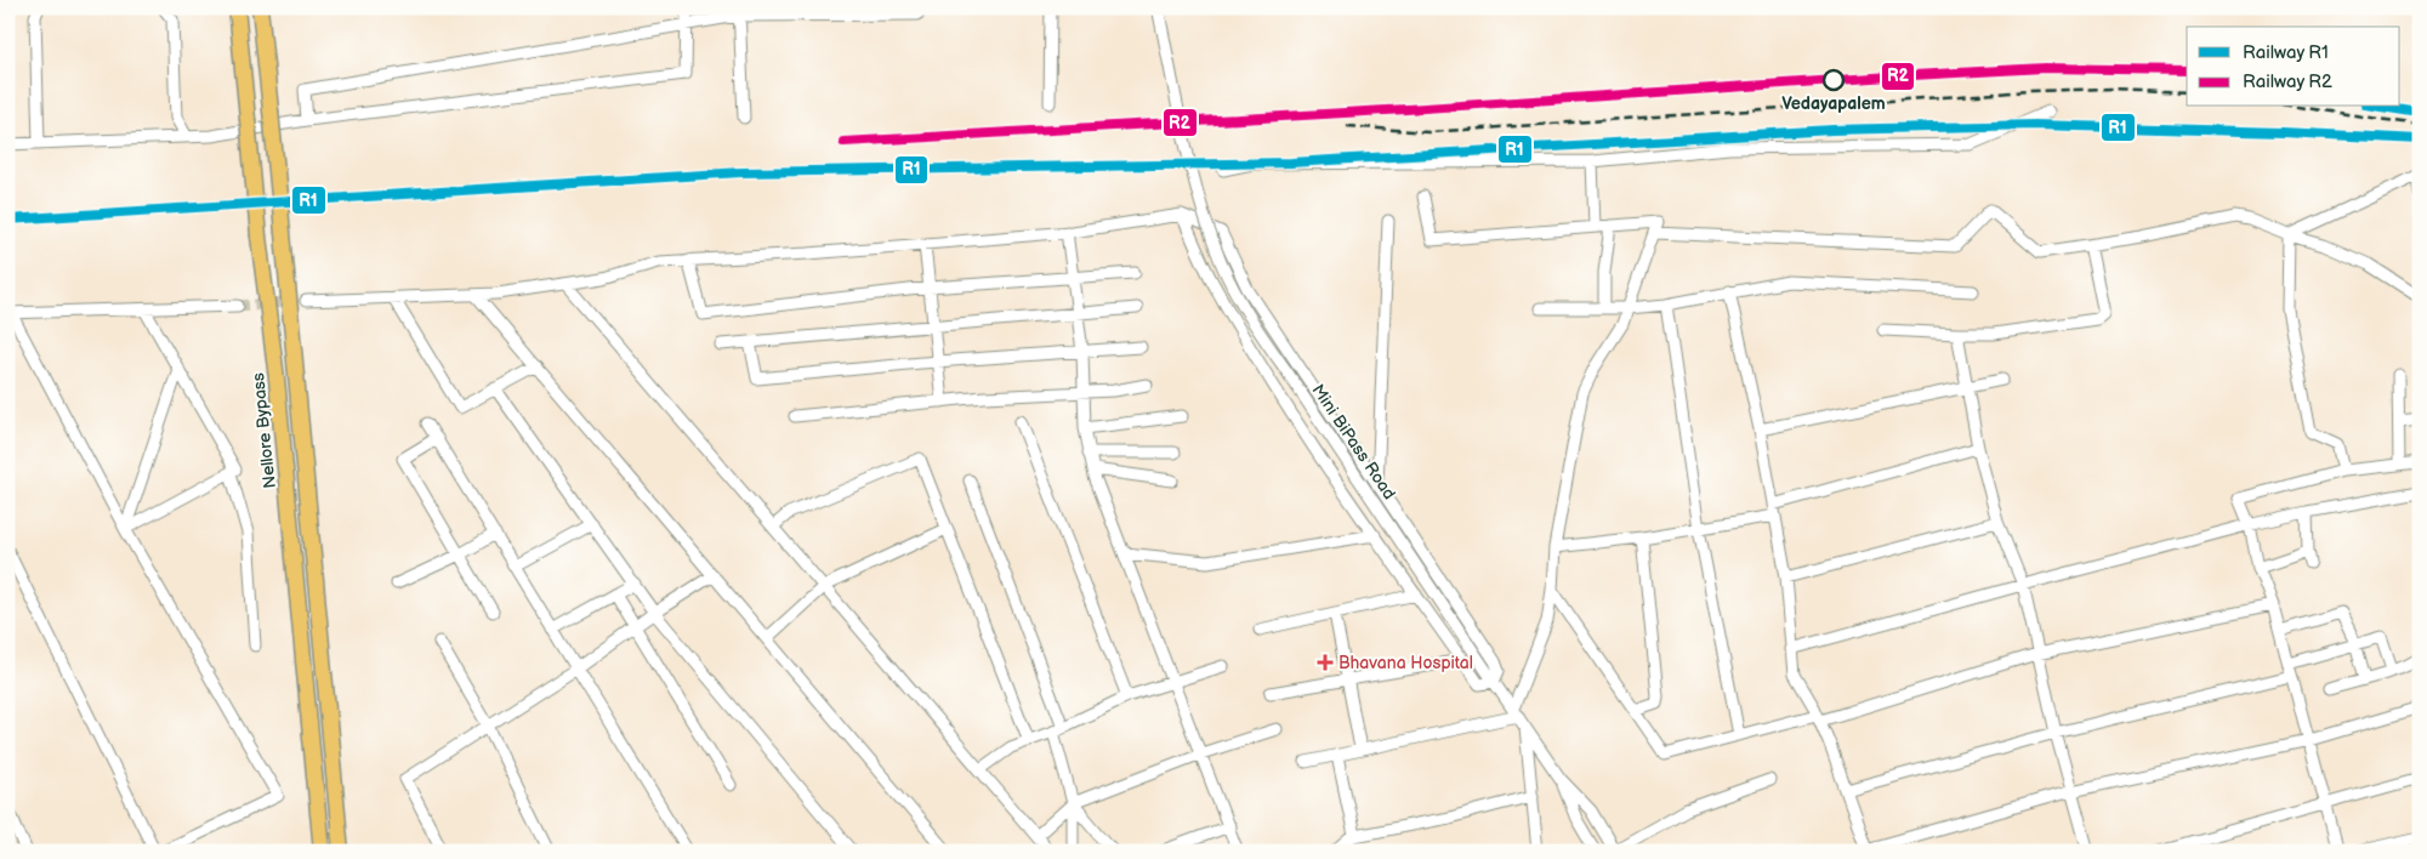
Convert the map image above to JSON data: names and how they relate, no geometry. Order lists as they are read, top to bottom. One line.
{"streets":{"highway":["Nellore Bypass"],"street":["Mini BiPass Road"]},"places":{"other":["Vedayapalem"],"health":["Bhavana Hospital"]},"lines":["rail line R2","rail line R1"],"legend":["Railway R1","Railway R2"]}
